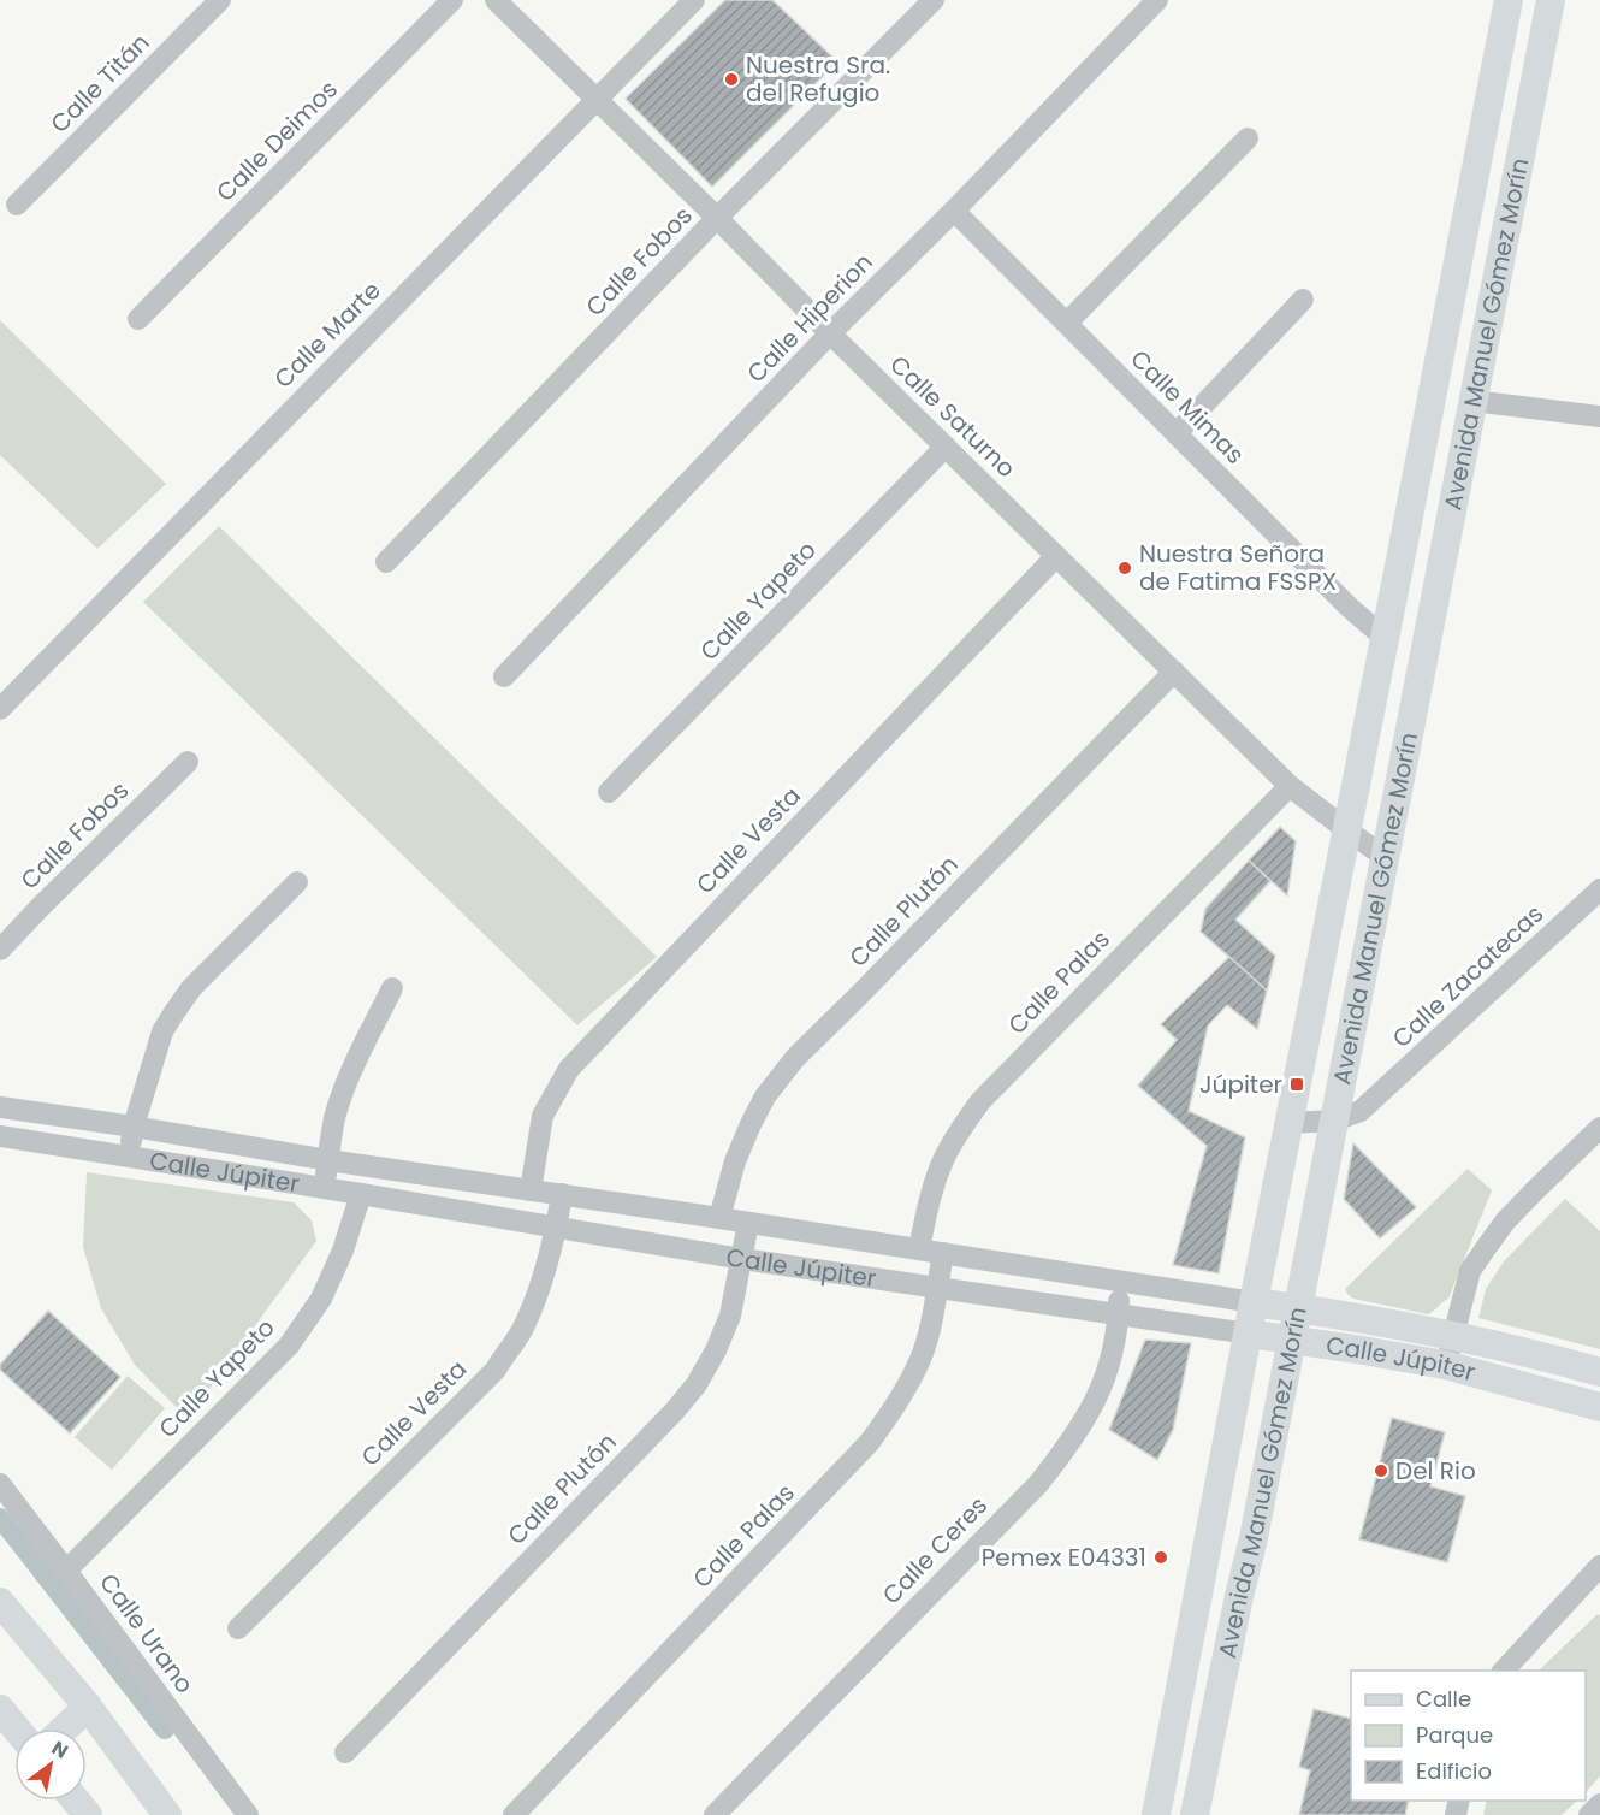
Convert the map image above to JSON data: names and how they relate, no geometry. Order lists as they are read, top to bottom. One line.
{"streets":{"main road":["Avenida Manuel Gómez Morín","Calle Júpiter"],"street":["Calle Titán","Calle Deimos","Calle Fobos","Calle Hiperion","Calle Marte","Calle Mimas","Calle Saturno","Calle Yapeto","Calle Vesta","Calle Plutón","Calle Zacatecas","Calle Palas","Calle Ceres","Calle Urano"]},"crossings":[["Calle Fobos","Calle Saturno"],["Calle Hiperion","Calle Mimas"],["Calle Hiperion","Calle Saturno"],["Avenida Manuel Gómez Morín","Calle Mimas"],["Avenida Manuel Gómez Morín","Calle Saturno"],["Avenida Manuel Gómez Morín","Calle Zacatecas"],["Avenida Manuel Gómez Morín","Calle Júpiter"],["Calle Marte","Calle Saturno"],["Calle Saturno","Calle Yapeto"],["Calle Saturno","Calle Vesta"],["Calle Saturno","Calle Plutón"],["Calle Saturno","Calle Palas"],["Calle Yapeto","Calle Júpiter"],["Calle Yapeto","Calle Urano"],["Calle Vesta","Calle Júpiter"],["Calle Plutón","Calle Júpiter"],["Calle Palas","Calle Júpiter"],["Calle Júpiter","Calle Ceres"]],"places":{"other":["Nuestra Sra. del Refugio","Nuestra Señora de Fatima FSSPX","Del Rio","Pemex E04331"],"transit":["Júpiter"]},"legend":["Calle","Parque","Edificio"],"north":"top right"}
